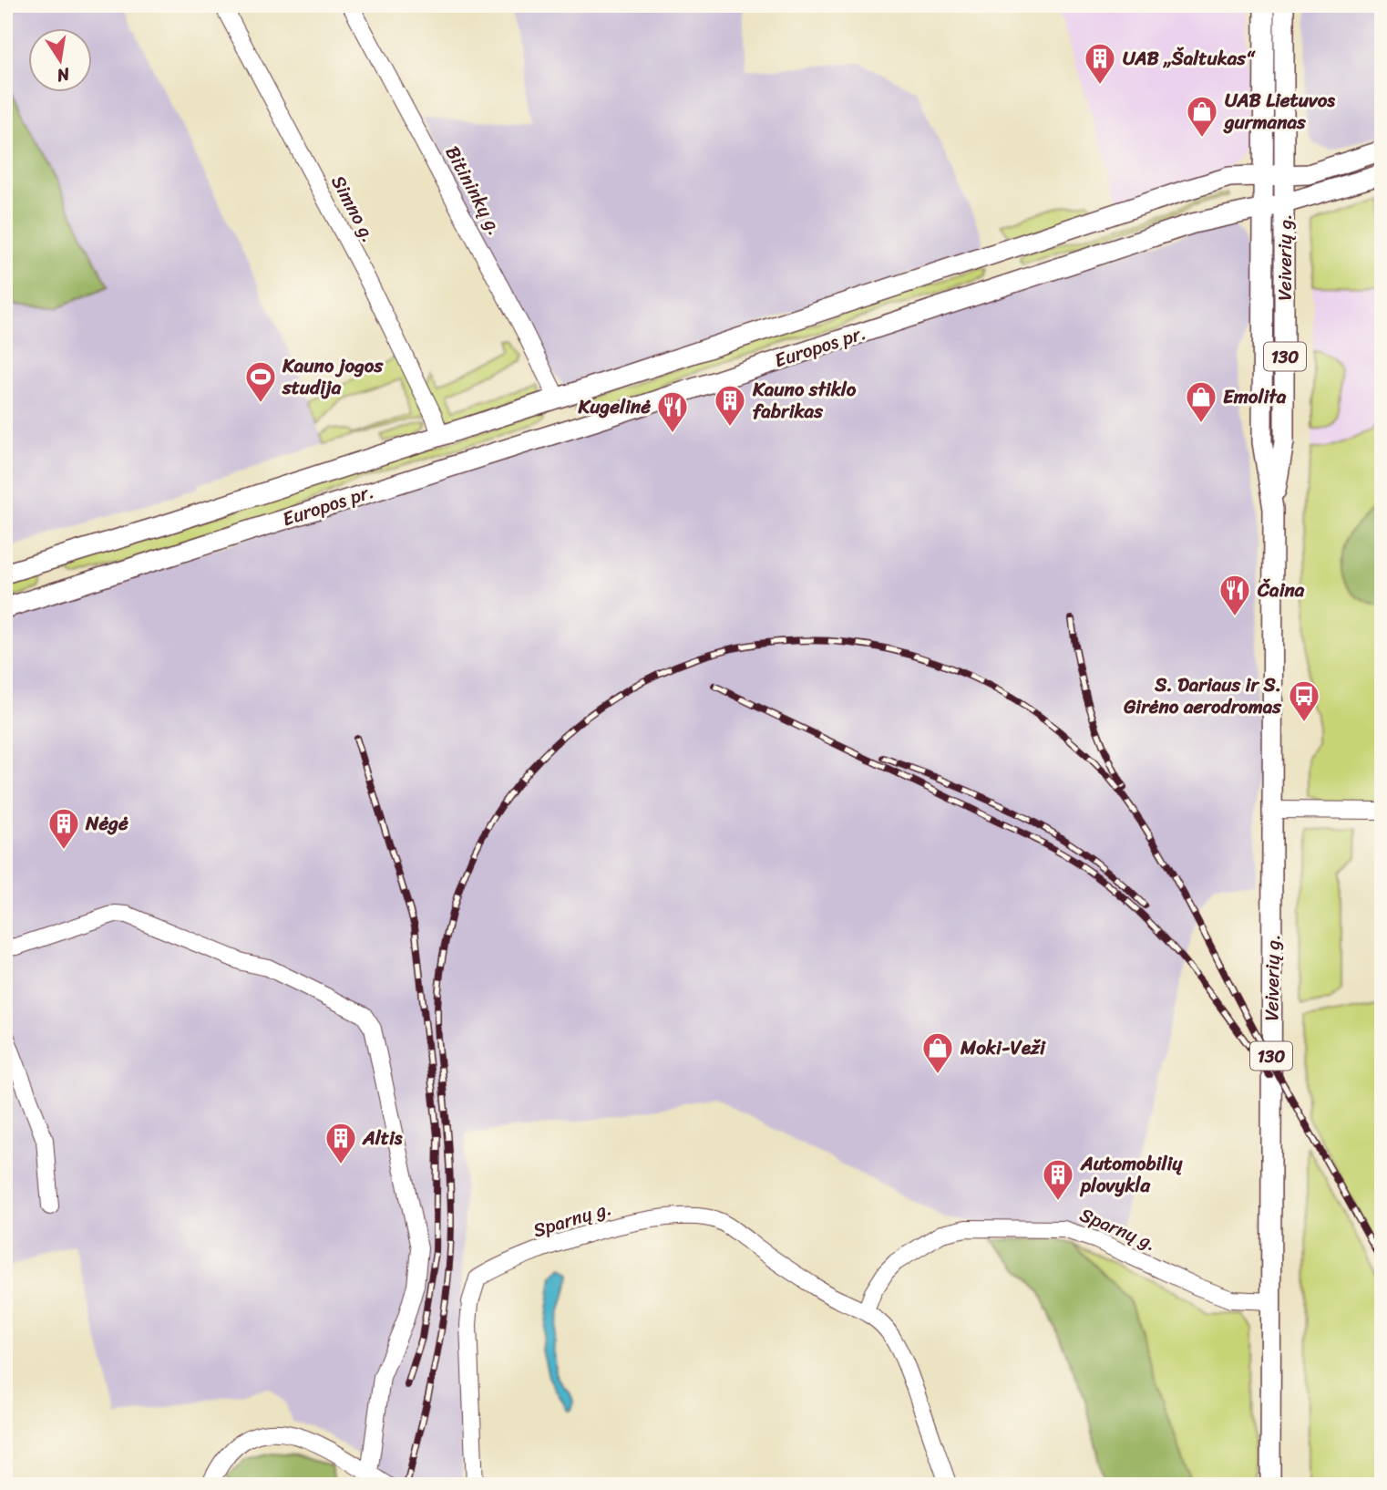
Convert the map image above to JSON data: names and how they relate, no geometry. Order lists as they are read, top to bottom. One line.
{"streets":{"main road":["Veiverių g.","Europos pr.","130"],"street":["Bitininkų g.","Simno g.","Sparnų g."]},"crossings":[["Bitininkų g.","Europos pr."],["Simno g.","Europos pr."],["Veiverių g.","Europos pr."],["Veiverių g.","Sparnų g."]],"places":{"building":["UAB „Šaltukas“","Kauno stiklo fabrikas","Nėgė","Altis","Automobilių plovykla"],"shop":["UAB Lietuvos gurmanas","Emolita","Moki-Veži"],"sports":["Kauno jogos studija"],"restaurant":["Kugelinė","Čaina"],"bus stop":["S. Dariaus ir S. Girėno aerodromas"]},"north":"bottom"}
